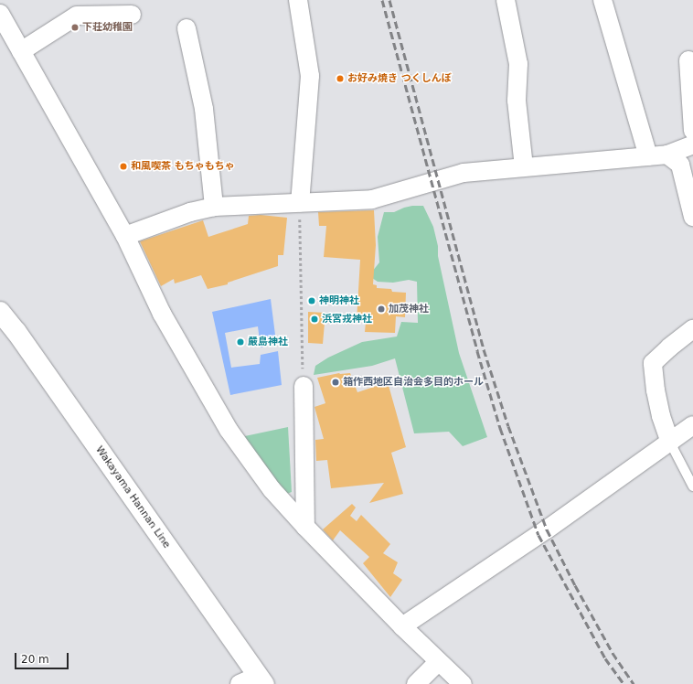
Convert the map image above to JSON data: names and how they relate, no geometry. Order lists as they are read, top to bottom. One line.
{"streets":{"main road":["Wakayama Hannan Line"]},"places":["下荘幼稚園","お好み焼き つくしんぼ","和風喫茶 もちゃもちゃ","神明神社","加茂神社","浜宮戎神社","嚴島神社","箱作西地区自治会多目的ホール"],"scale_bar":"20 m"}
